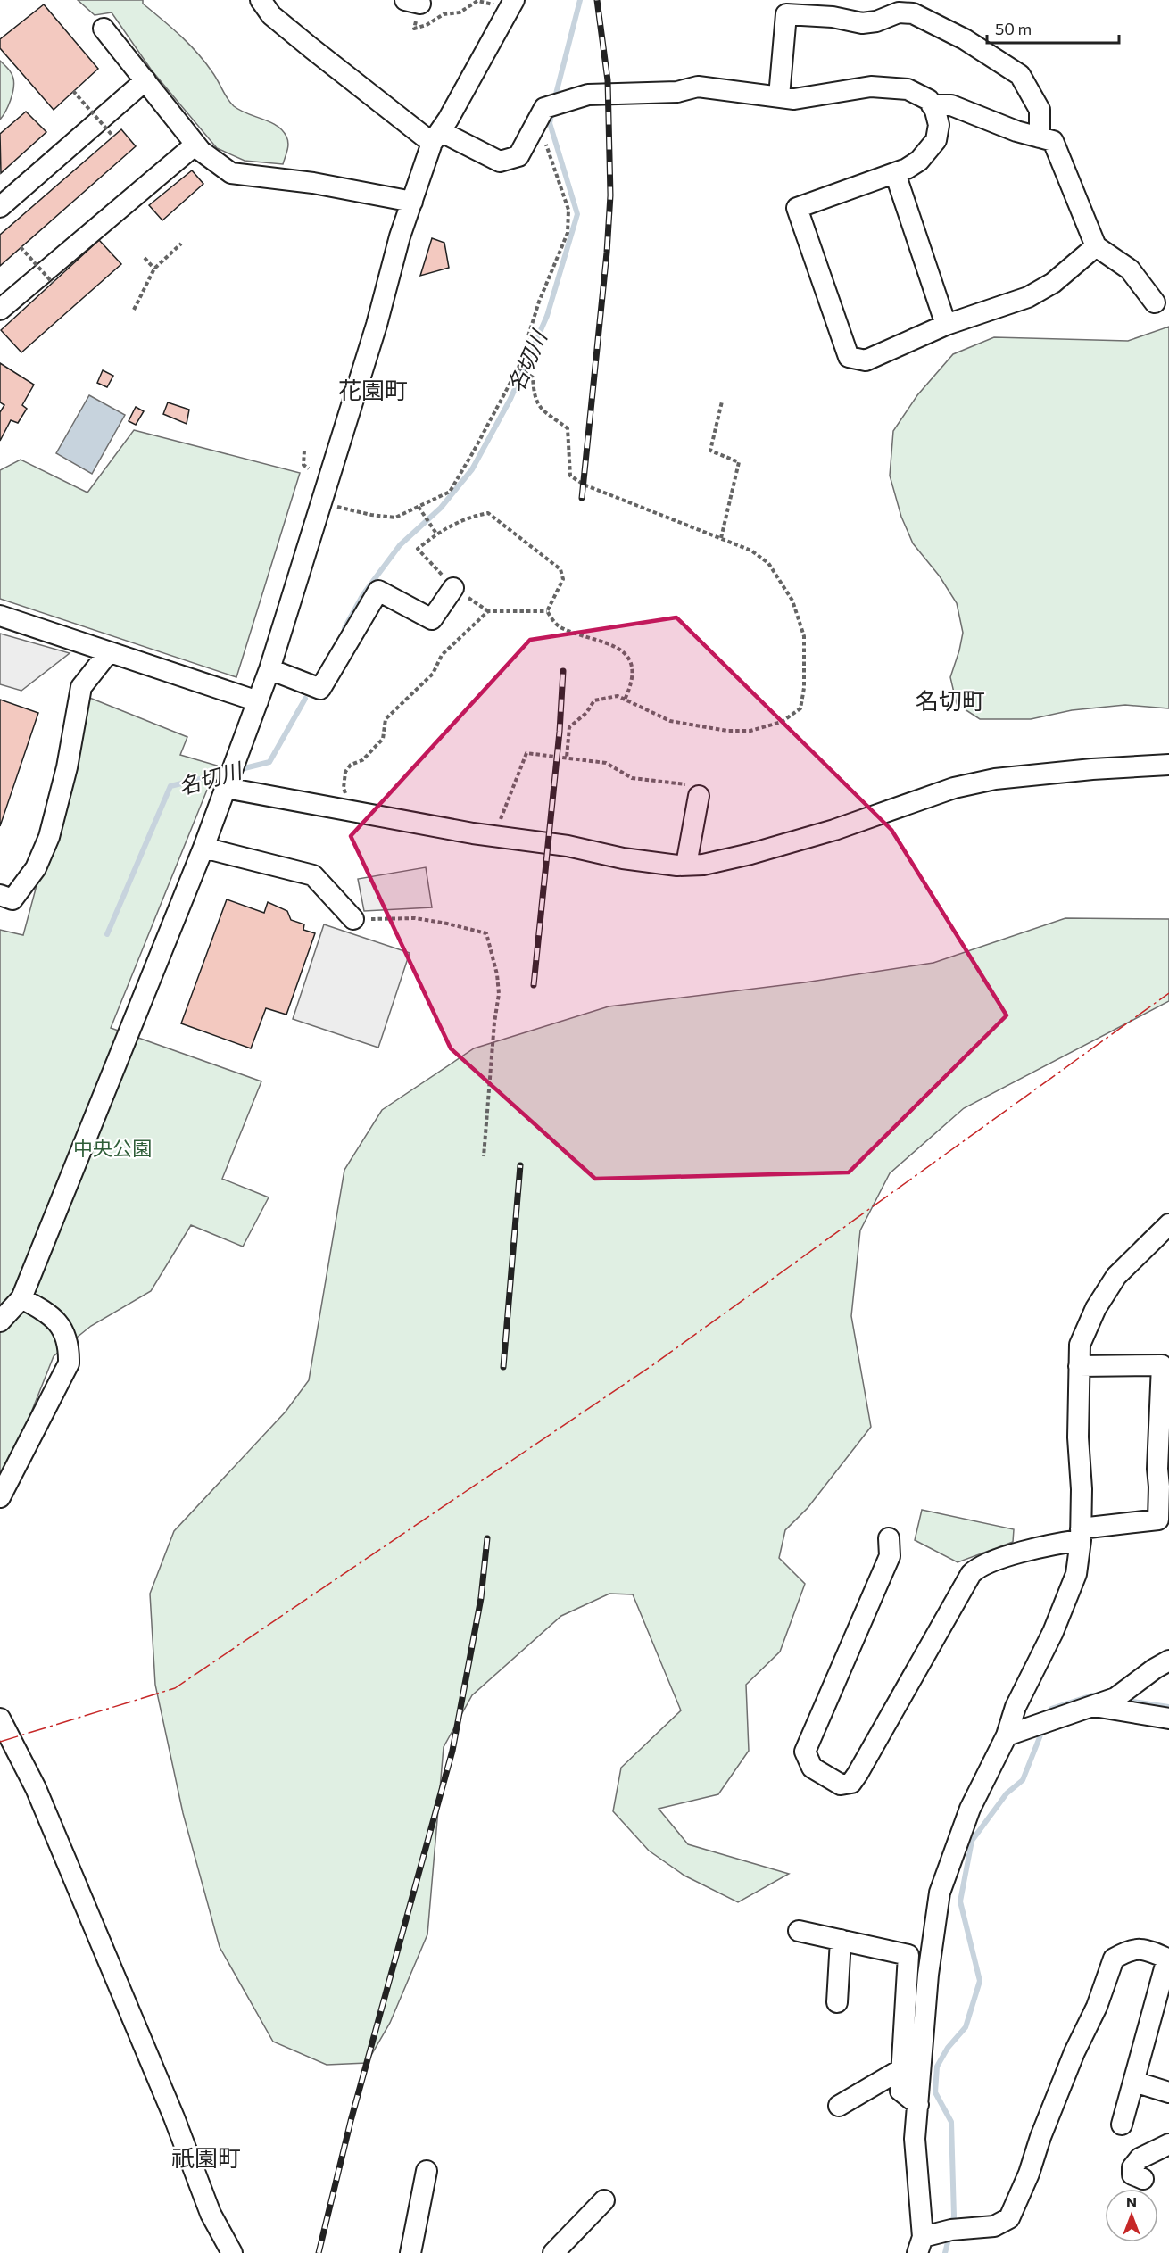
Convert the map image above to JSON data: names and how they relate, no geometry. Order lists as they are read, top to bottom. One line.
{"districts":["花園町","名切町","祇園町"],"water":["名切川"],"parks":["中央公園"],"scale_bar":"50 m","north":"top"}
